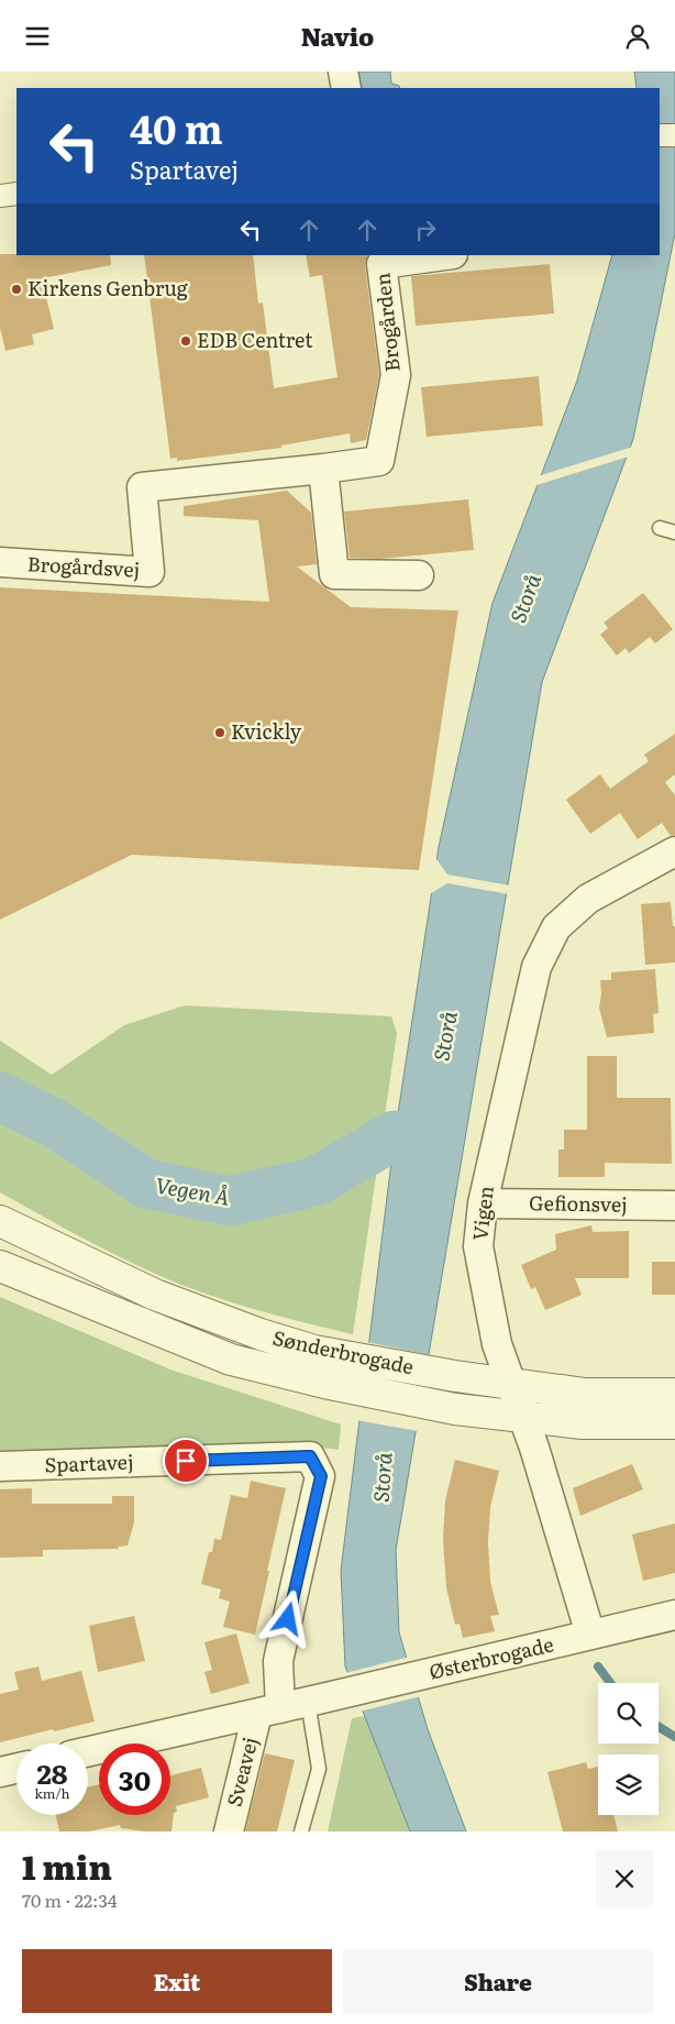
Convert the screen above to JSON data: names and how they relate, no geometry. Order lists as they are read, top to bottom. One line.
{"streets":{"street":["Brogården","Brogårdsvej","Gefionsvej","Vigen","Sønderbrogade","Spartavej","Østerbrogade","Sveavej"]},"crossings":[["Brogården","Brogårdsvej"],["Gefionsvej","Vigen"],["Vigen","Sønderbrogade"],["Vigen","Østerbrogade"],["Spartavej","Sveavej"],["Østerbrogade","Sveavej"]],"water":["Storå","Vegen Å"],"places":["Kirkens Genbrug","EDB Centret","Kvickly"],"page":{"header":"Navio","turn":["40 m","Spartavej"],"speed":"28 km/h","limit":"30","heading":["1 min","70 m · 22:34"],"buttons":["Exit","Share"]}}
